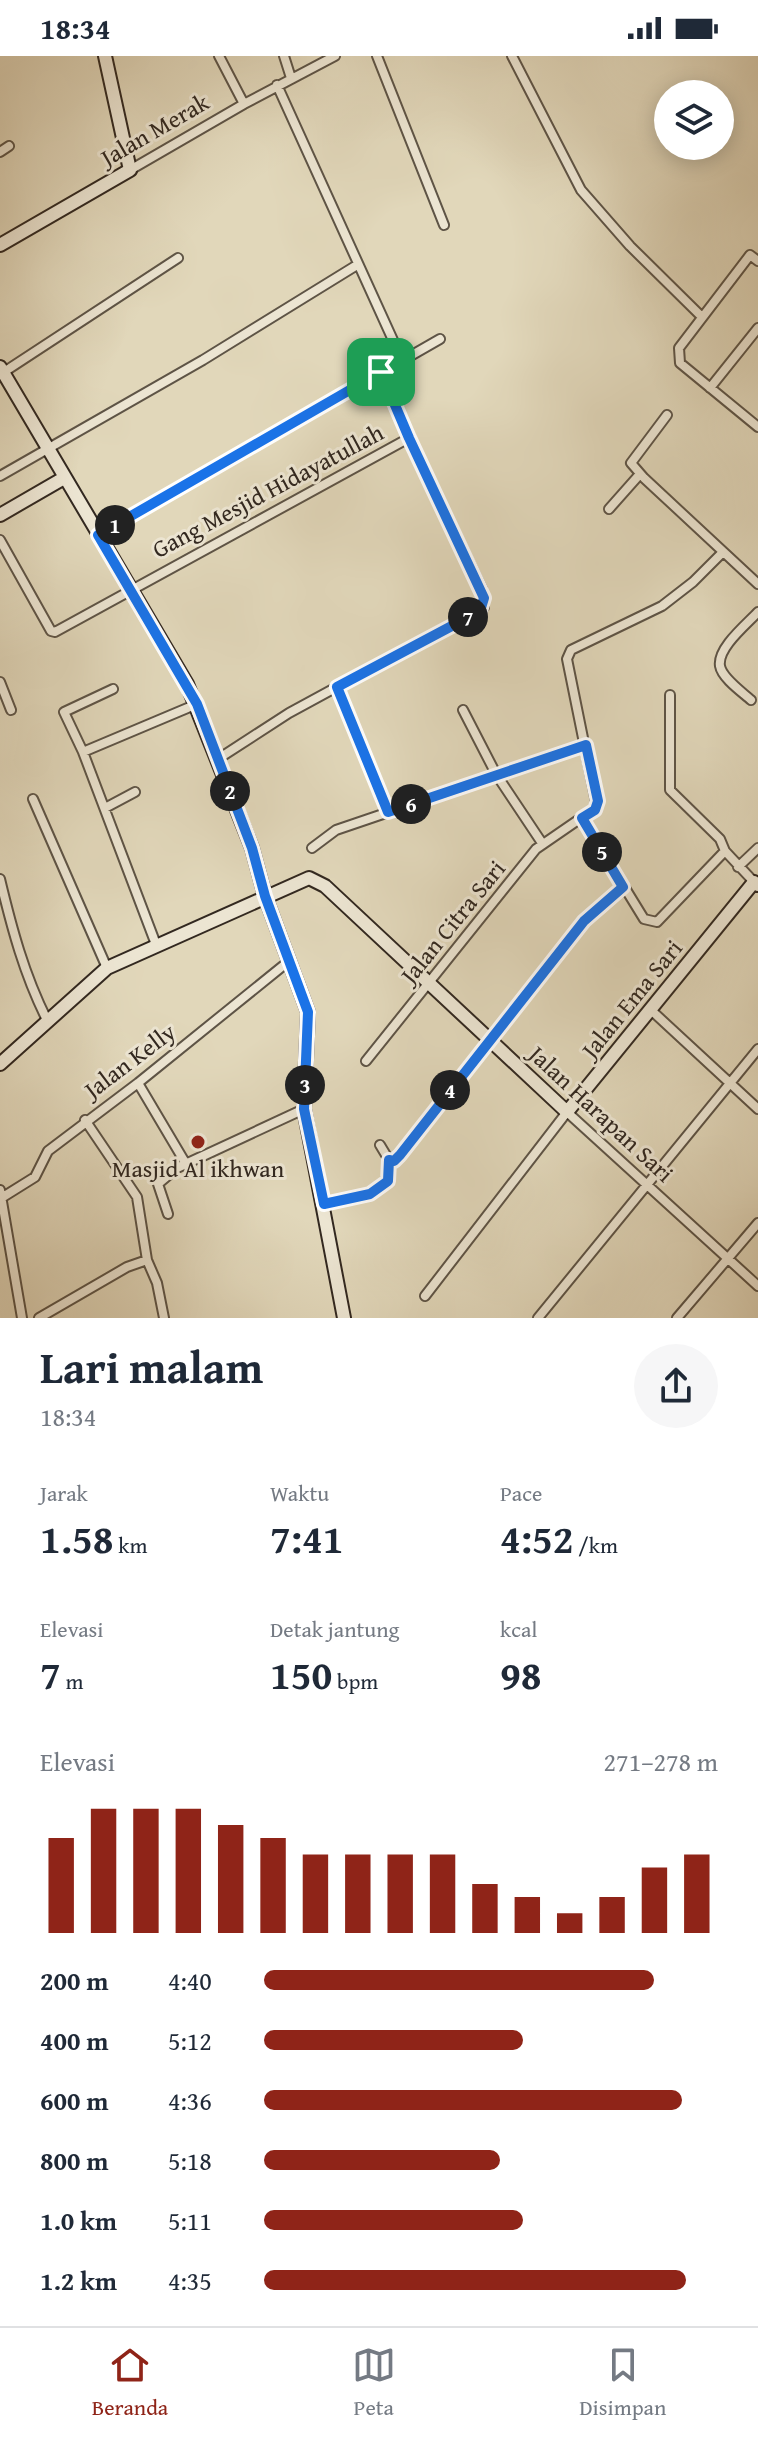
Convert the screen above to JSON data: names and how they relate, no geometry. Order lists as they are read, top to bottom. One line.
{"streets":{"street":["Jalan Merak","Gang Mesjid Hidayatullah","Jalan Citra Sari","Jalan Ema Sari","Jalan Kelly","Jalan Harapan Sari"]},"crossings":[["Jalan Citra Sari","Jalan Harapan Sari"],["Jalan Ema Sari","Jalan Harapan Sari"]],"places":["Masjid Al ikhwan"],"page":{"status":"18:34","pins":["1","7","2","6","5","3","4"],"heading":["Lari malam","18:34"],"stats":[["Jarak","1.58 km"],["Waktu","7:41"],["Pace","4:52 /km"],["Elevasi","7 m"],["Detak jantung","150 bpm"],["kcal","98"]],"chart":["Elevasi","271–278 m"],"list":[{"name":"200 m","note":"4:40"},{"name":"400 m","note":"5:12"},{"name":"600 m","note":"4:36"},{"name":"800 m","note":"5:18"},{"name":"1.0 km","note":"5:11"},{"name":"1.2 km","note":"4:35"}],"tabs":["Beranda","Peta","Disimpan"]}}
